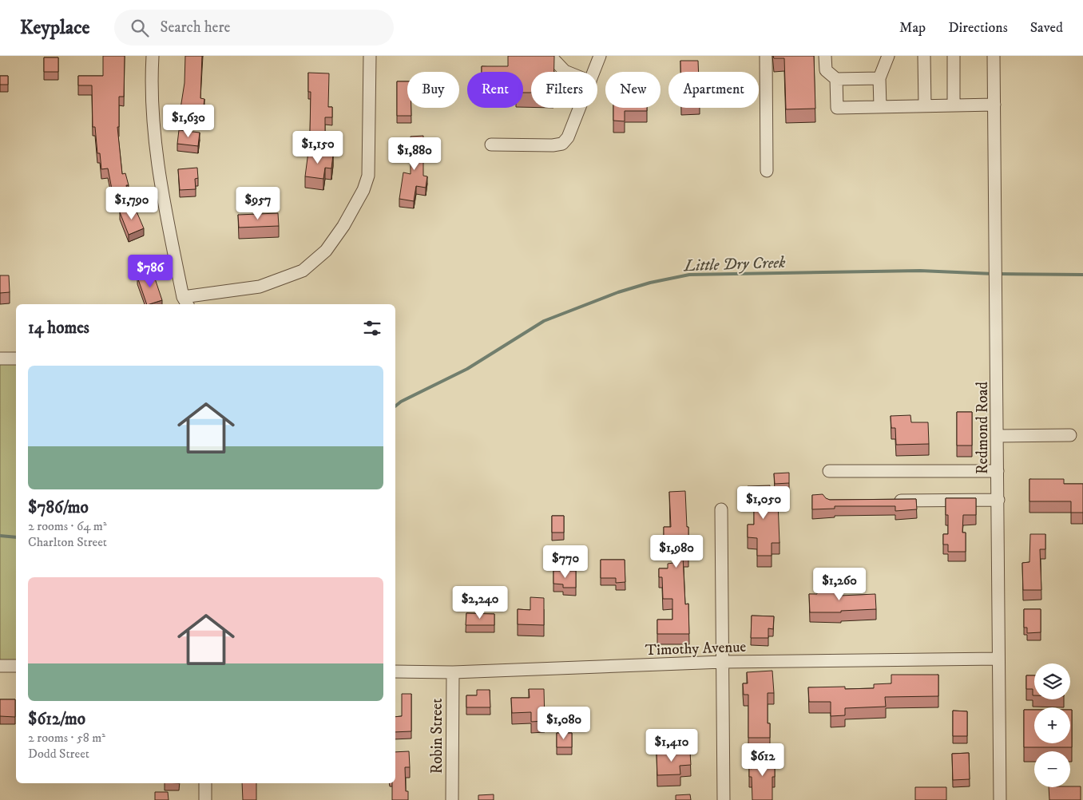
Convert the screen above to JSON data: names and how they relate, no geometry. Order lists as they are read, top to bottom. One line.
{"streets":{"street":["Redmond Road","Timothy Avenue","Robin Street"]},"crossings":[["Redmond Road","Timothy Avenue"],["Timothy Avenue","Robin Street"]],"water":["Little Dry Creek"],"page":{"header":"Keyplace","search":"Search here","nav":["Map","Directions","Saved"],"chip":["Buy","Rent","Filters","New","Apartment"],"price":["$1,630","$1,150","$1,880","$1,790","$957","$786","$1,050","$1,980","$770","$1,260","$2,240","$1,080","$1,410","$612"],"heading":"14 homes","list":[{"name":"$786/mo","note":"2 rooms · 64 m² · Charlton Street"},{"name":"$612/mo","note":"2 rooms · 58 m² · Dodd Street"}],"map_buttons":["+","−"]}}
